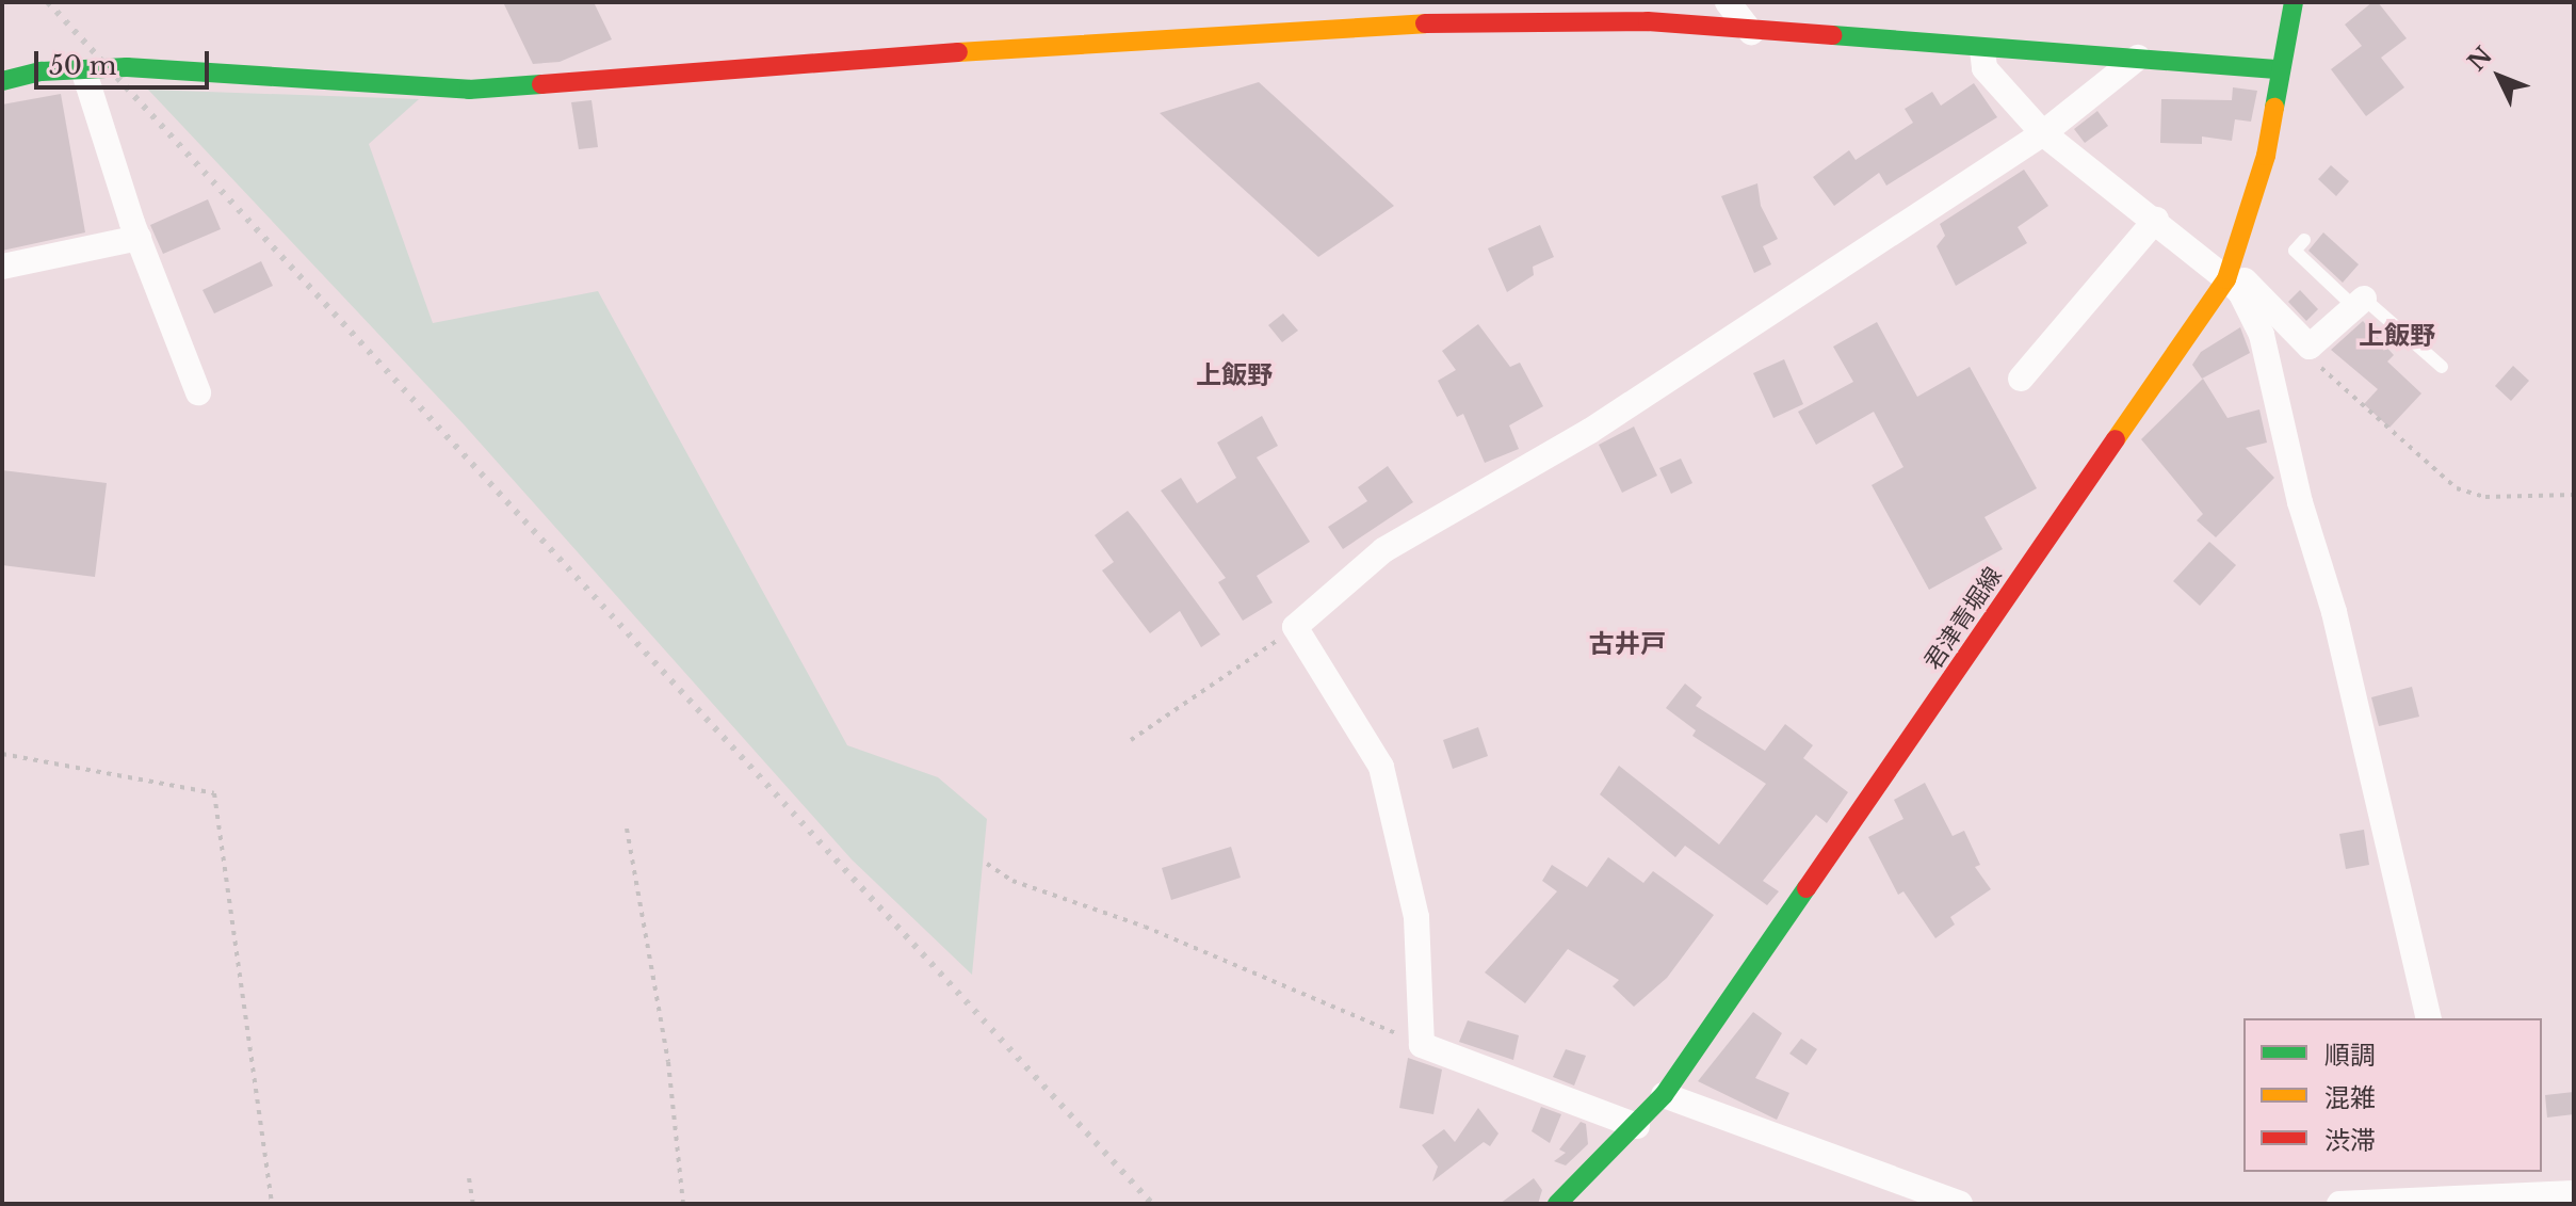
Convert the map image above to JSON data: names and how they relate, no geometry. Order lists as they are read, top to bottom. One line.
{"streets":{"street":["君津青堀線"]},"districts":["上飯野","上飯野","古井戸"],"legend":["順調","混雑","渋滞"],"scale_bar":"50 m","north":"top left"}
